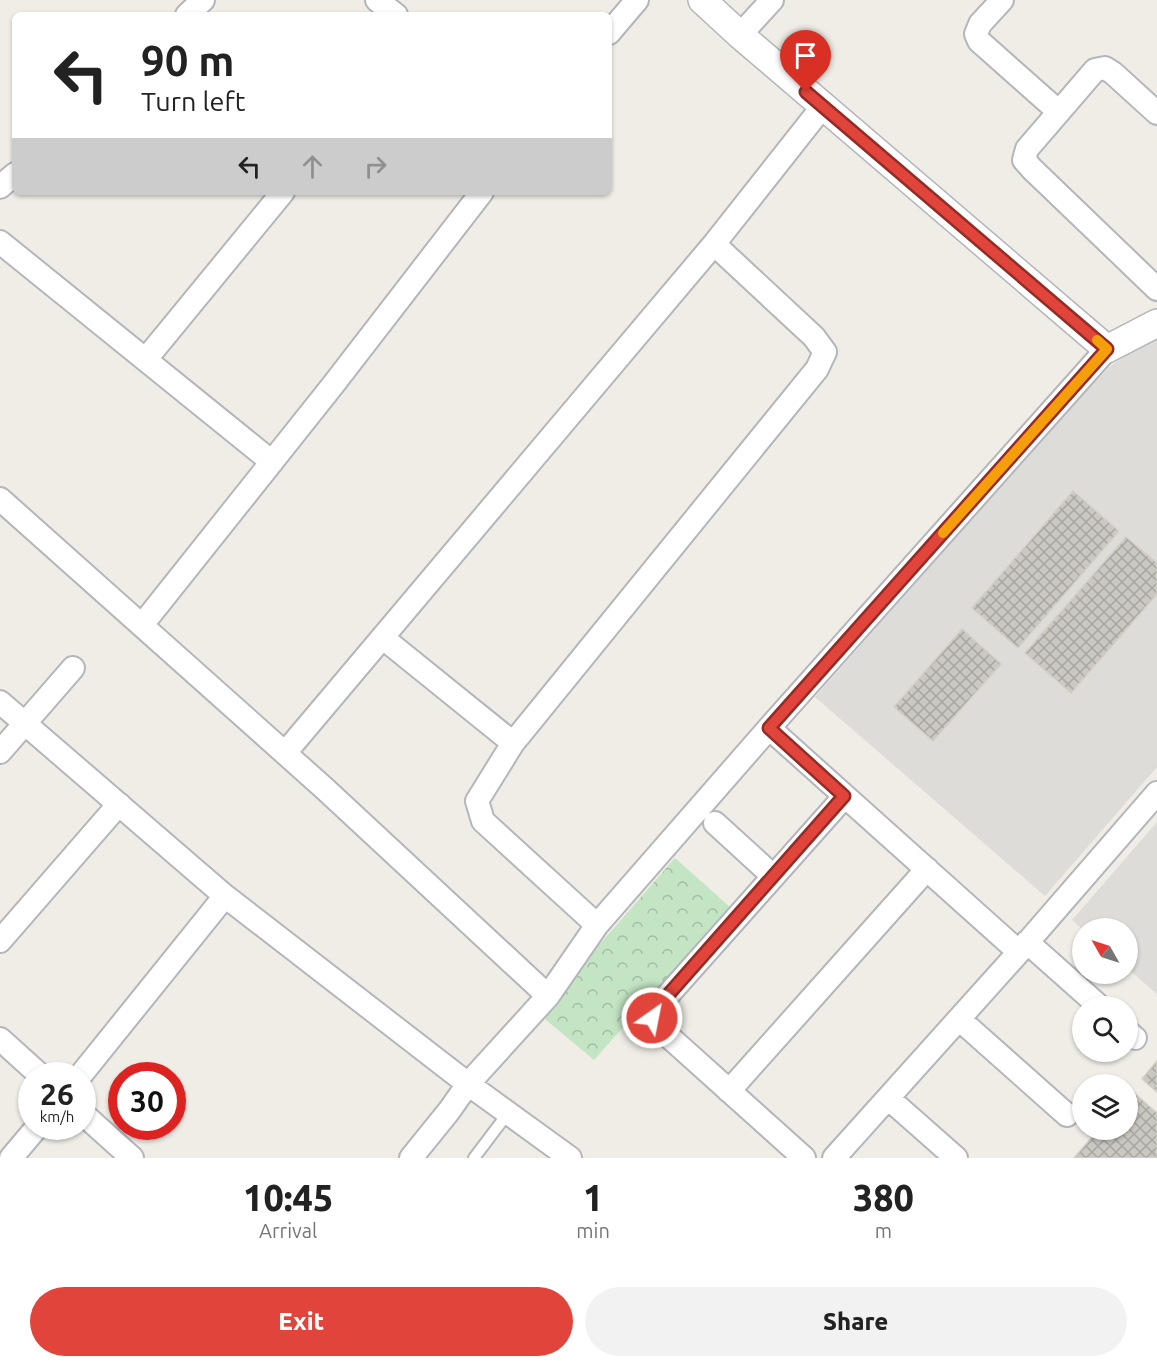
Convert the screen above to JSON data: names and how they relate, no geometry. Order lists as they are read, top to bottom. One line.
{"north":"top left","page":{"turn":["90 m","Turn left"],"speed":"26 km/h","limit":"30","eta":["10:45","Arrival","1","min","380","m"],"buttons":["Exit","Share"]}}
